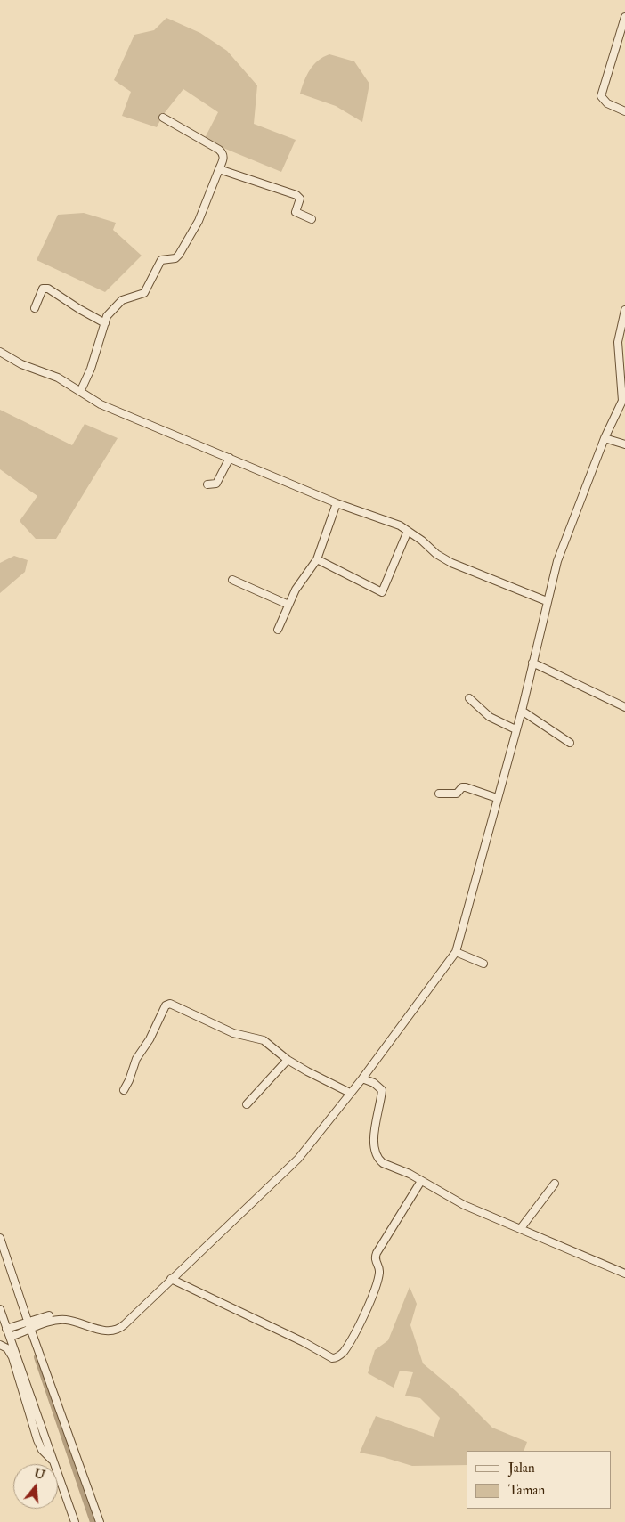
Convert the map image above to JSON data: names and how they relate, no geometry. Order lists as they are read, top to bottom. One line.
{"legend":["Jalan","Taman"],"north":"top"}
